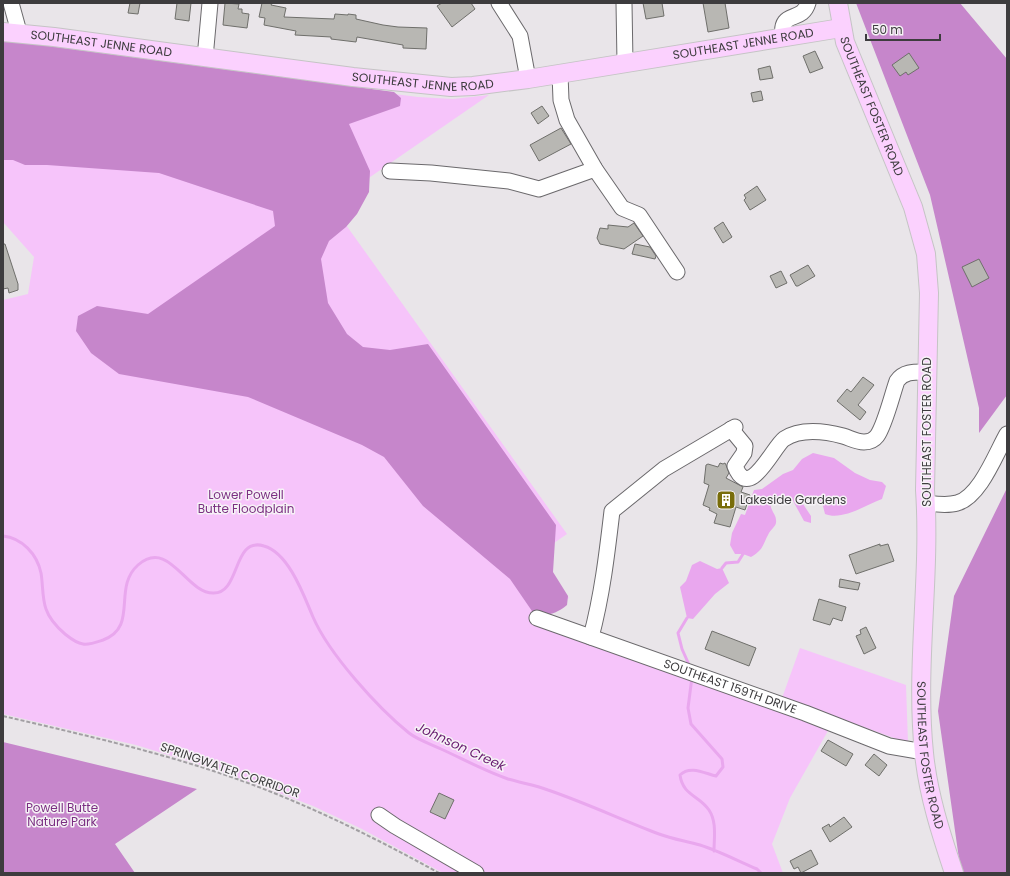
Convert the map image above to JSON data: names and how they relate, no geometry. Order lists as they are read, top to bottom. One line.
{"streets":{"main road":["SOUTHEAST JENNE ROAD","SOUTHEAST FOSTER ROAD"],"street":["SOUTHEAST 159TH DRIVE"],"path":["SPRINGWATER CORRIDOR"]},"crossings":[["SOUTHEAST JENNE ROAD","SOUTHEAST FOSTER ROAD"],["SOUTHEAST FOSTER ROAD","SOUTHEAST 159TH DRIVE"]],"water":["Johnson Creek"],"parks":["Lower Powell Butte Floodplain","Powell Butte Nature Park"],"places":{"building":["Lakeside Gardens"]},"scale_bar":"50 m"}
